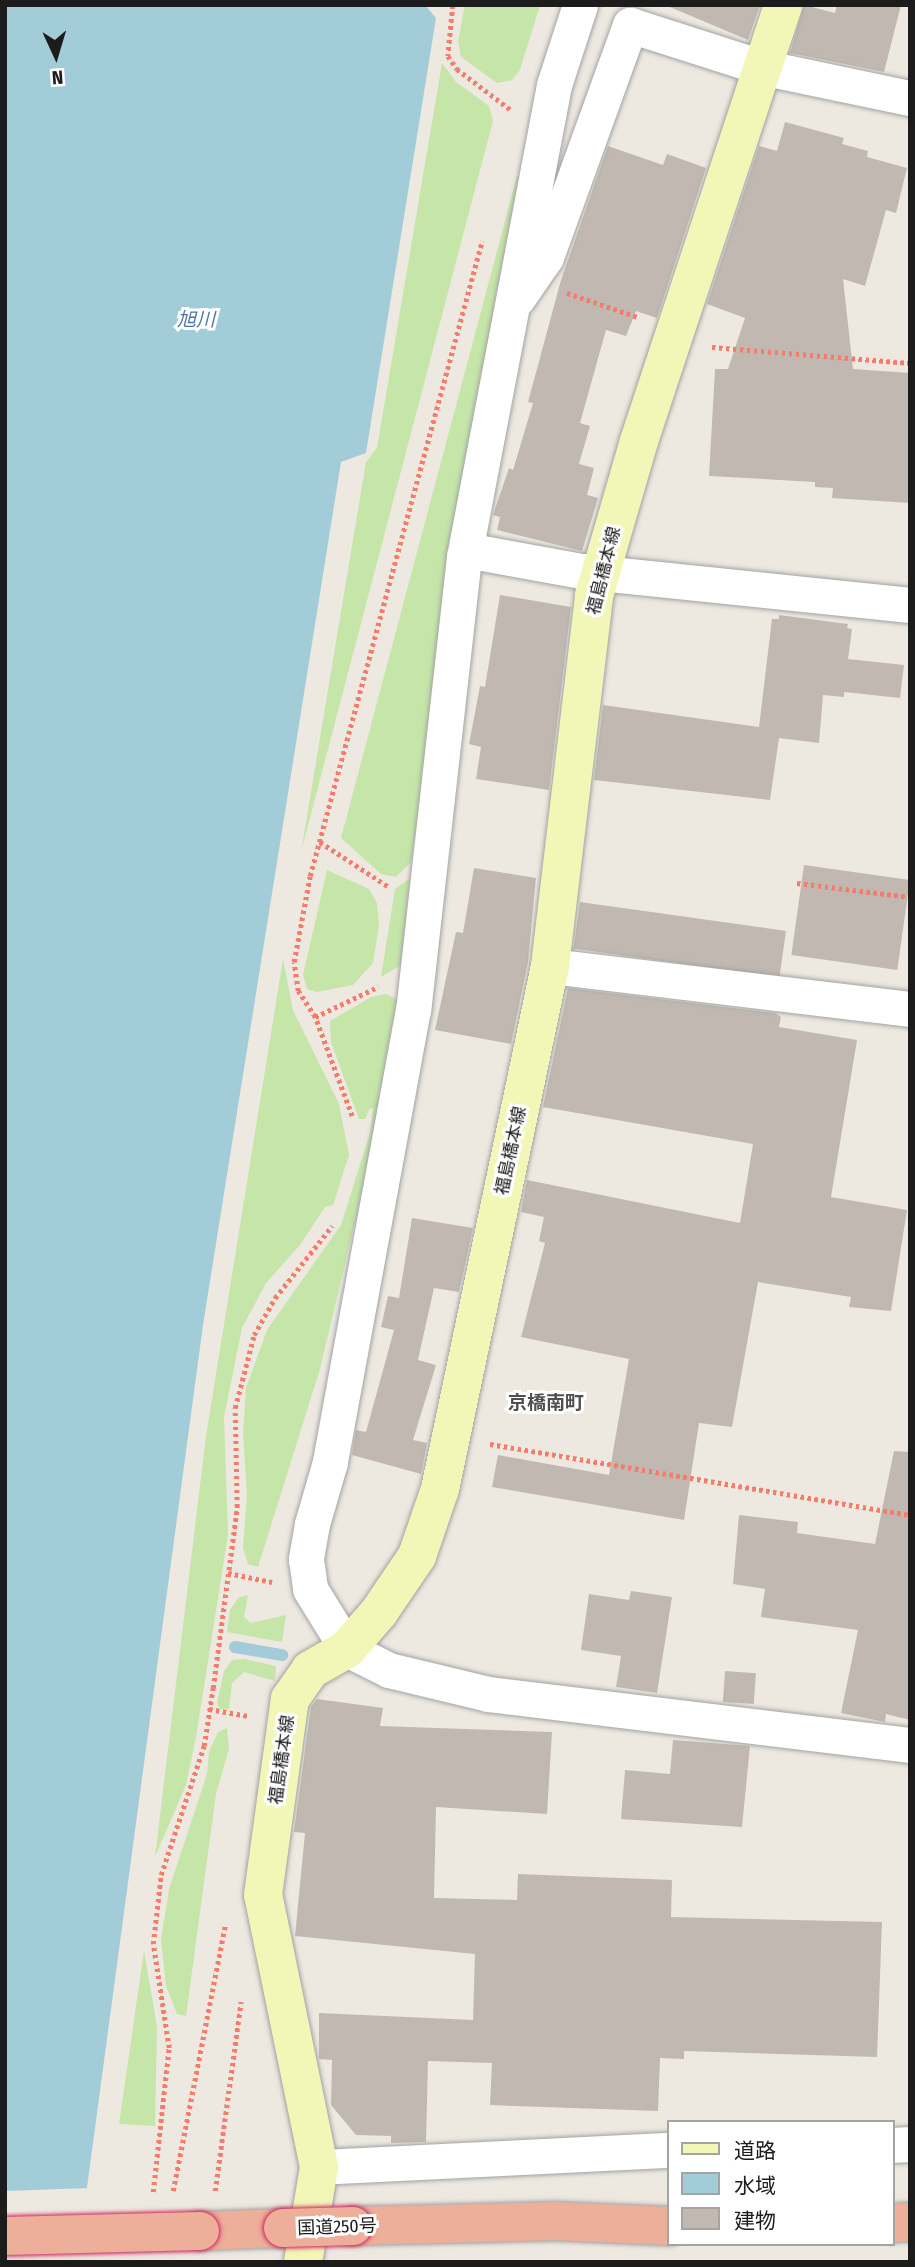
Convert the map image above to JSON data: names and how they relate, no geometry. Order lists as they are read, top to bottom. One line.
{"streets":{"highway":["国道250号"],"main road":["福島橋本線"]},"districts":["京橋南町"],"water":["旭川"],"legend":["道路","水域","建物"],"north":"bottom"}
